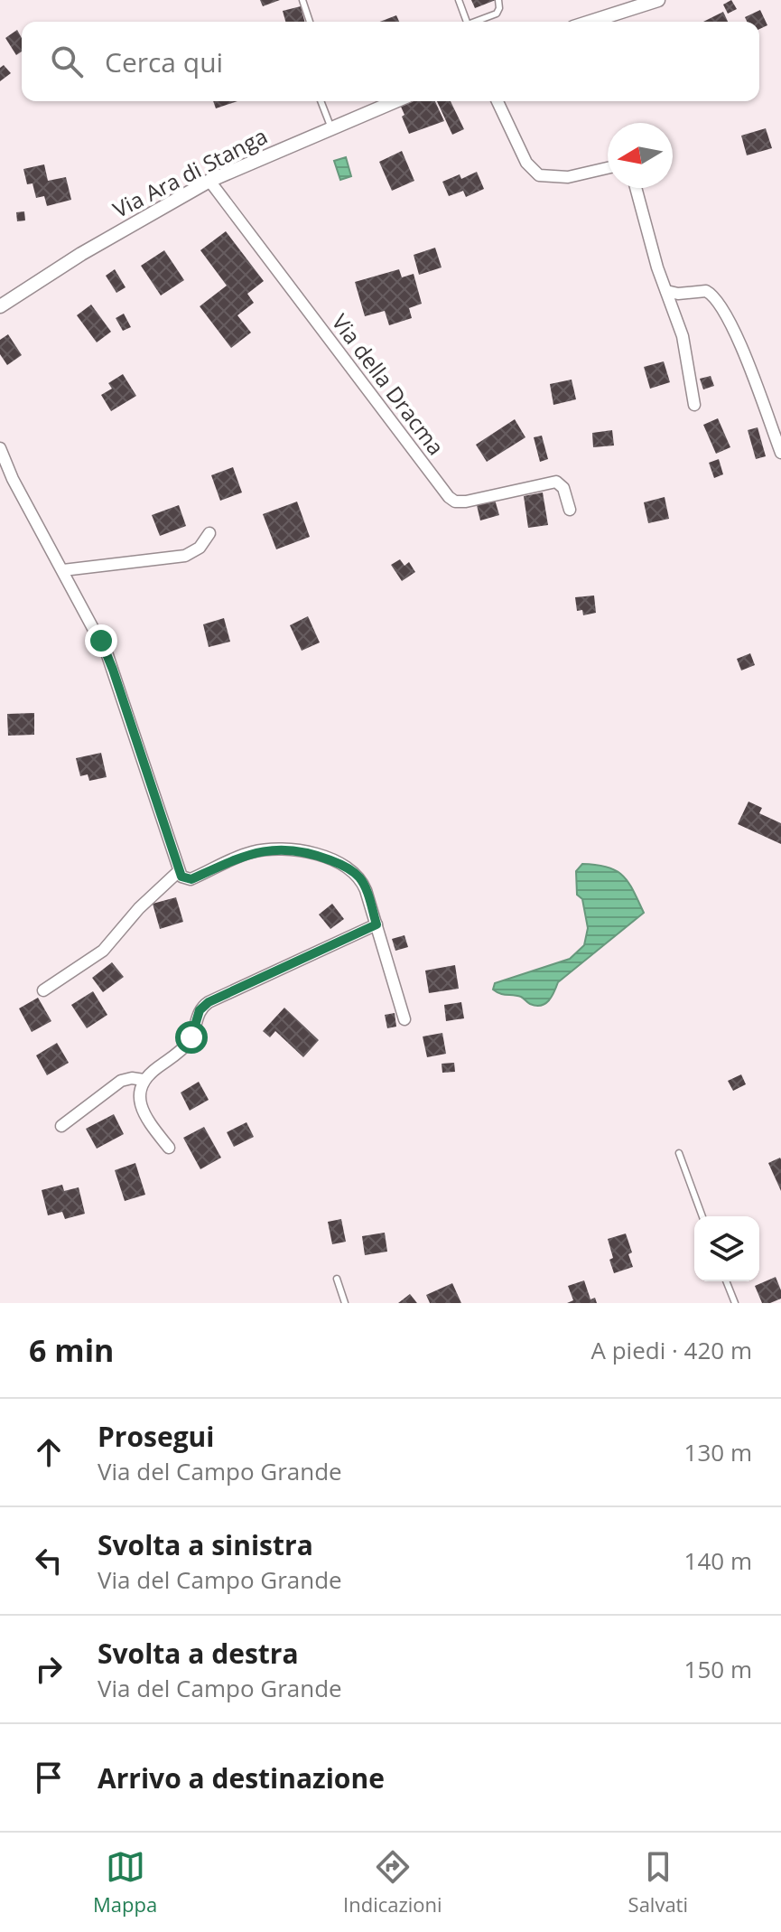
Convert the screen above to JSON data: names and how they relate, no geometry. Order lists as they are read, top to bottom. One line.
{"streets":{"street":["Via Ara di Stanga","Via della Dracma"]},"crossings":[["Via Ara di Stanga","Via della Dracma"]],"north":"left","page":{"search":"Cerca qui","heading":["6 min","A piedi · 420 m"],"list":[["Prosegui","Via del Campo Grande","130 m"],["Svolta a sinistra","Via del Campo Grande","140 m"],["Svolta a destra","Via del Campo Grande","150 m"],"Arrivo a destinazione"],"nav":["Mappa","Indicazioni","Salvati"]}}
